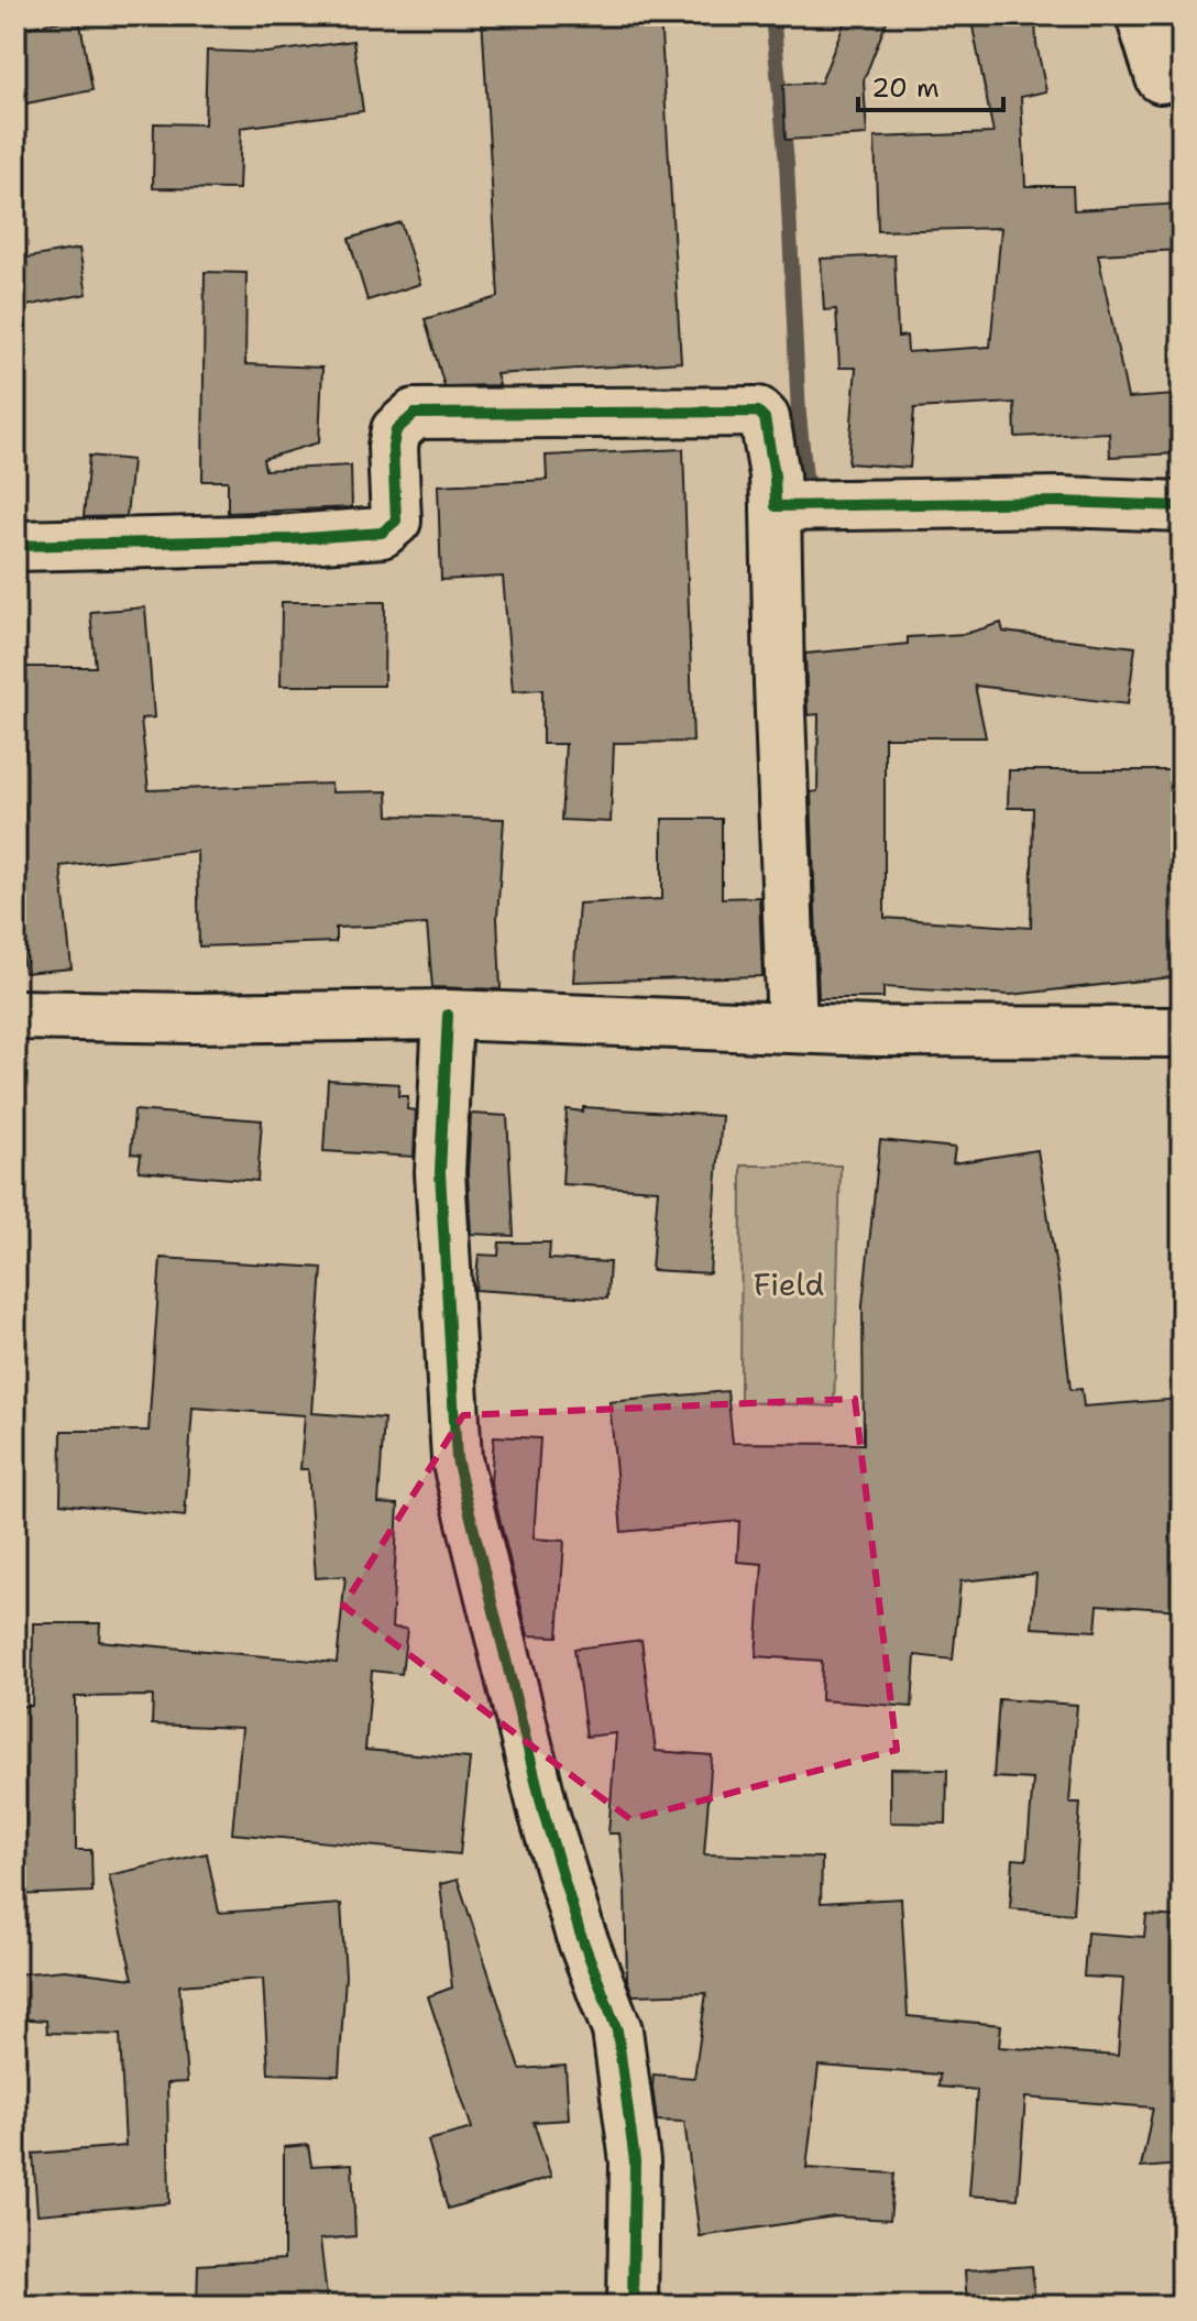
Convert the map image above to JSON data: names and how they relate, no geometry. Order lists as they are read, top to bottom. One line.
{"parks":["Field"],"scale_bar":"20 m"}
